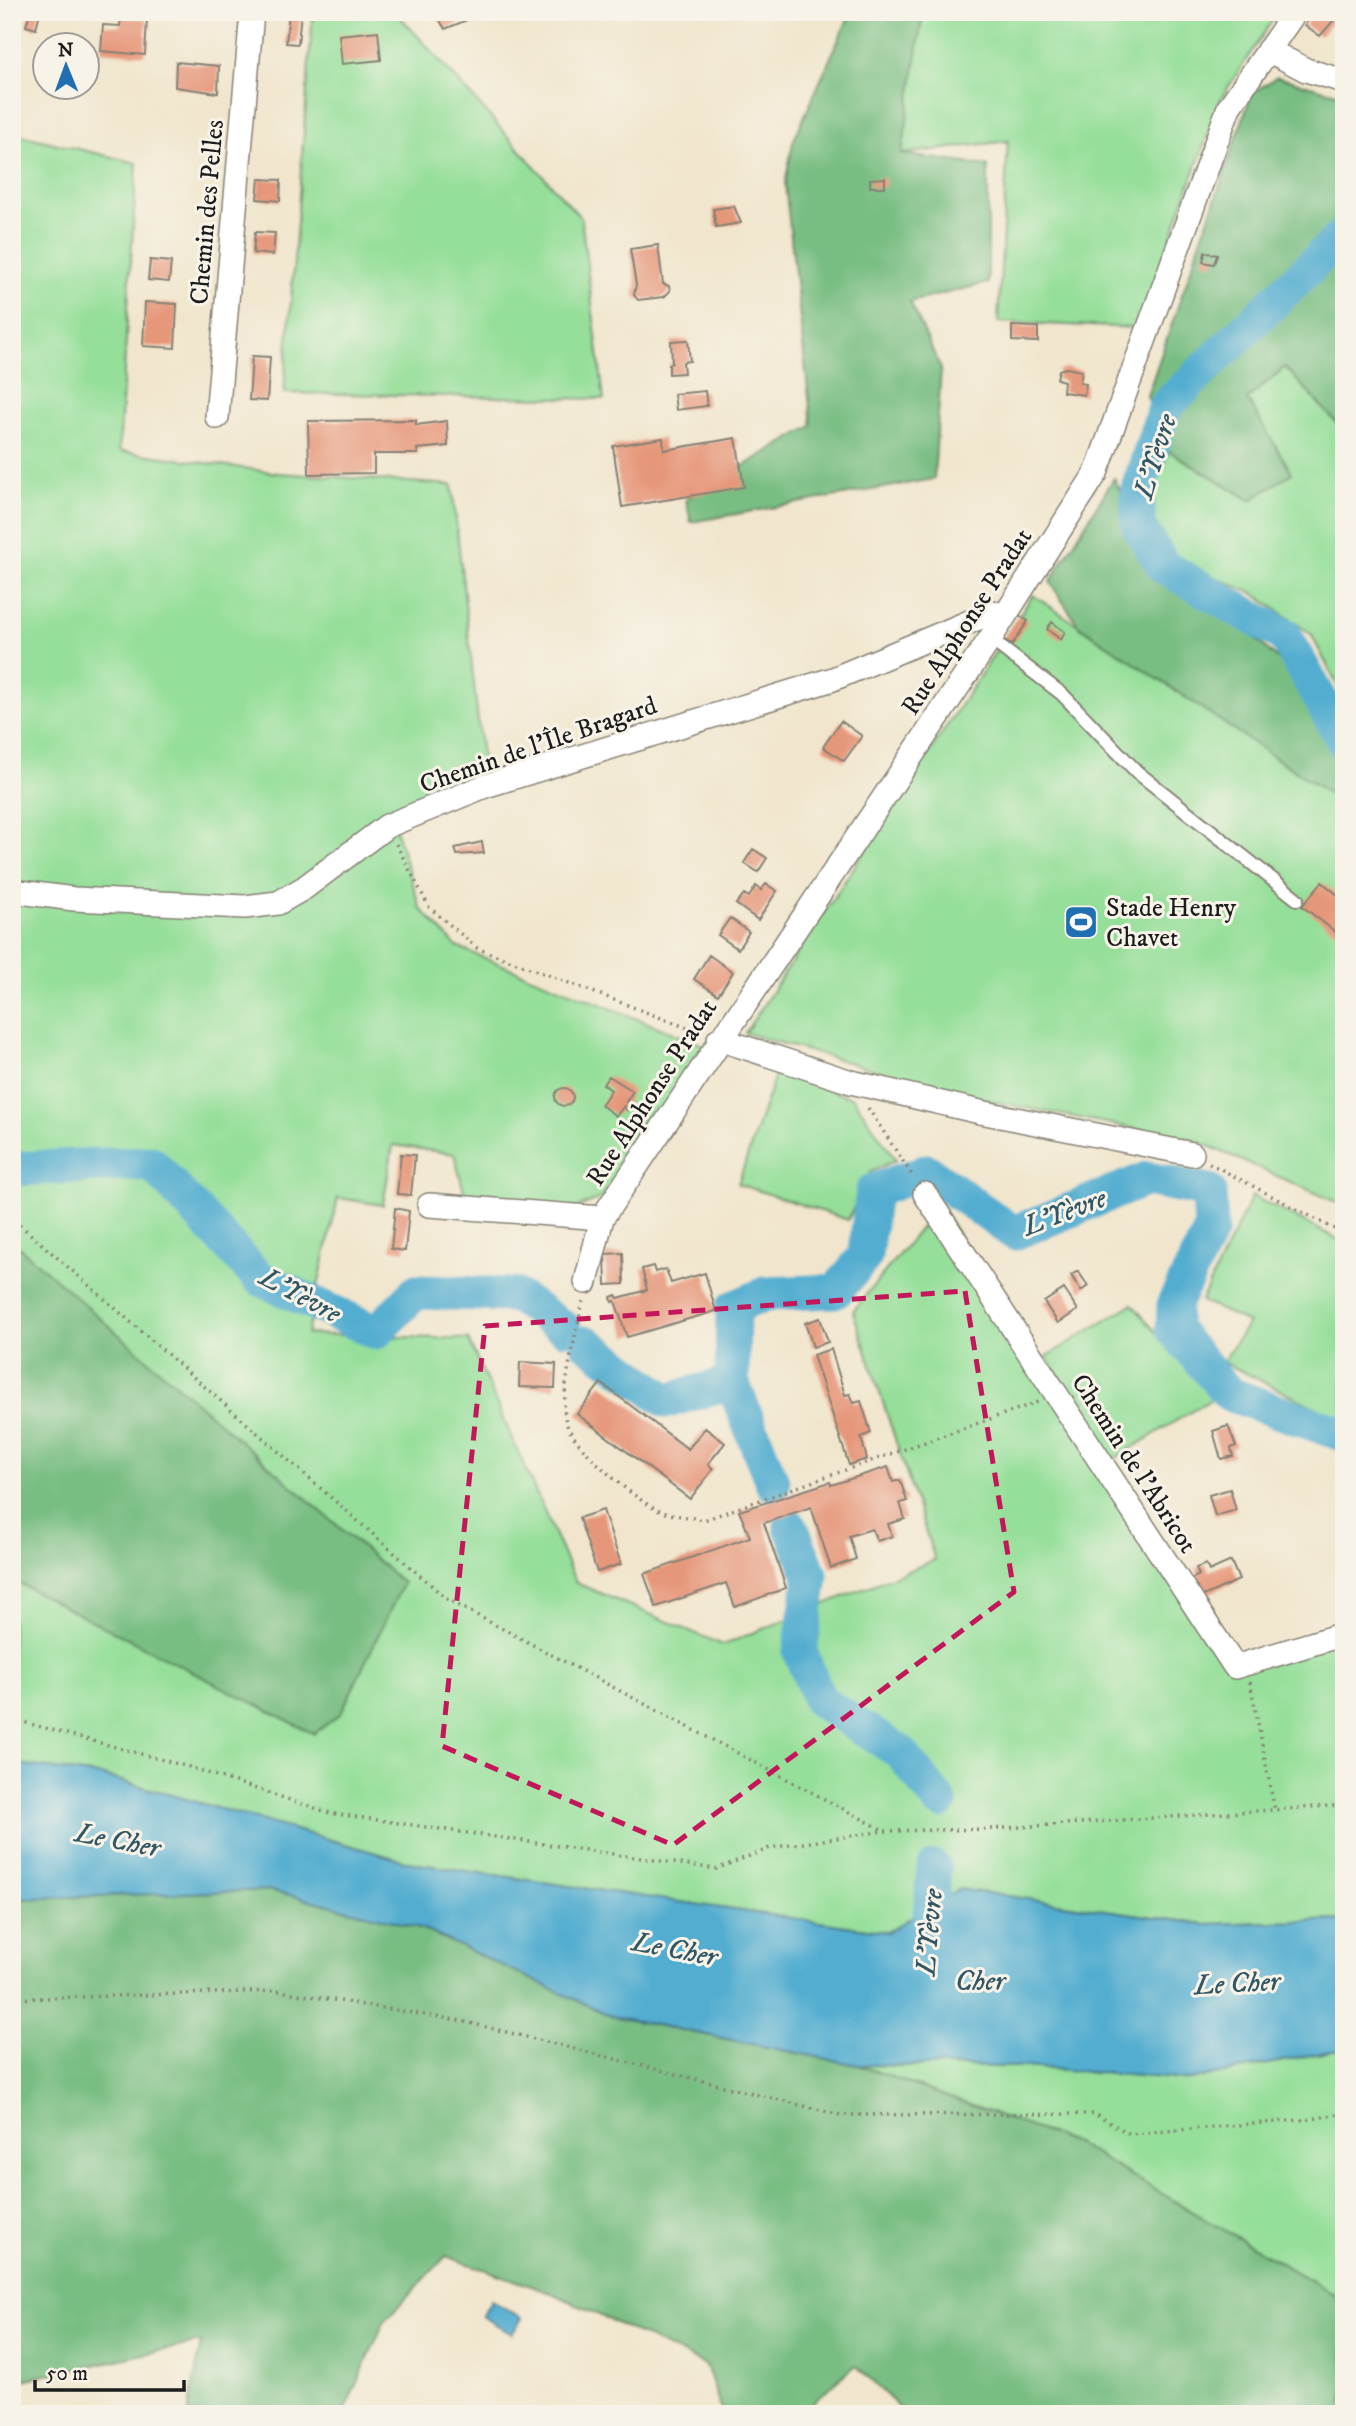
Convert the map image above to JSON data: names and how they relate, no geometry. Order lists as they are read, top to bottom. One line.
{"streets":{"street":["Chemin des Pelles","Rue Alphonse Pradat","Chemin de l'Île Bragard","Chemin de l'Abricot"]},"crossings":[["Rue Alphonse Pradat","Chemin de l'Île Bragard"]],"water":["L'Yèvre","Le Cher","Cher"],"places":{"sports":["Stade Henry Chavet"]},"scale_bar":"50 m","north":"top"}
